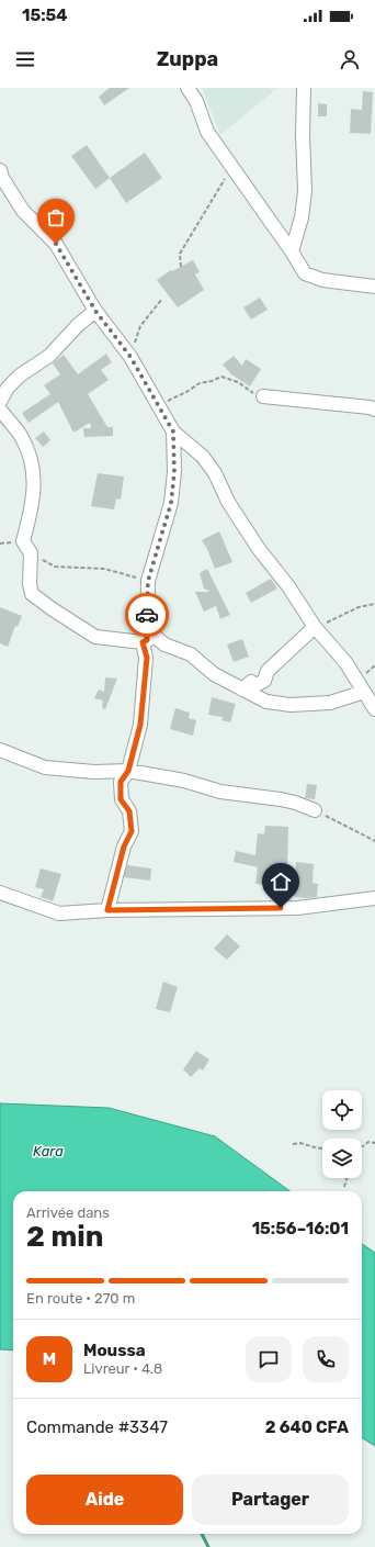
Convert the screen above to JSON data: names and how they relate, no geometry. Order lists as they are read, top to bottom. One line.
{"water":["Kara"],"page":{"status":"15:54","header":"Zuppa","heading":["2 min","Arrivée dans","15:56–16:01"],"panel":["Moussa","Livreur · 4.8","Commande #3347","2 640 CFA"],"bar":"En route · 270 m","round":"M","buttons":["Aide","Partager"]}}
